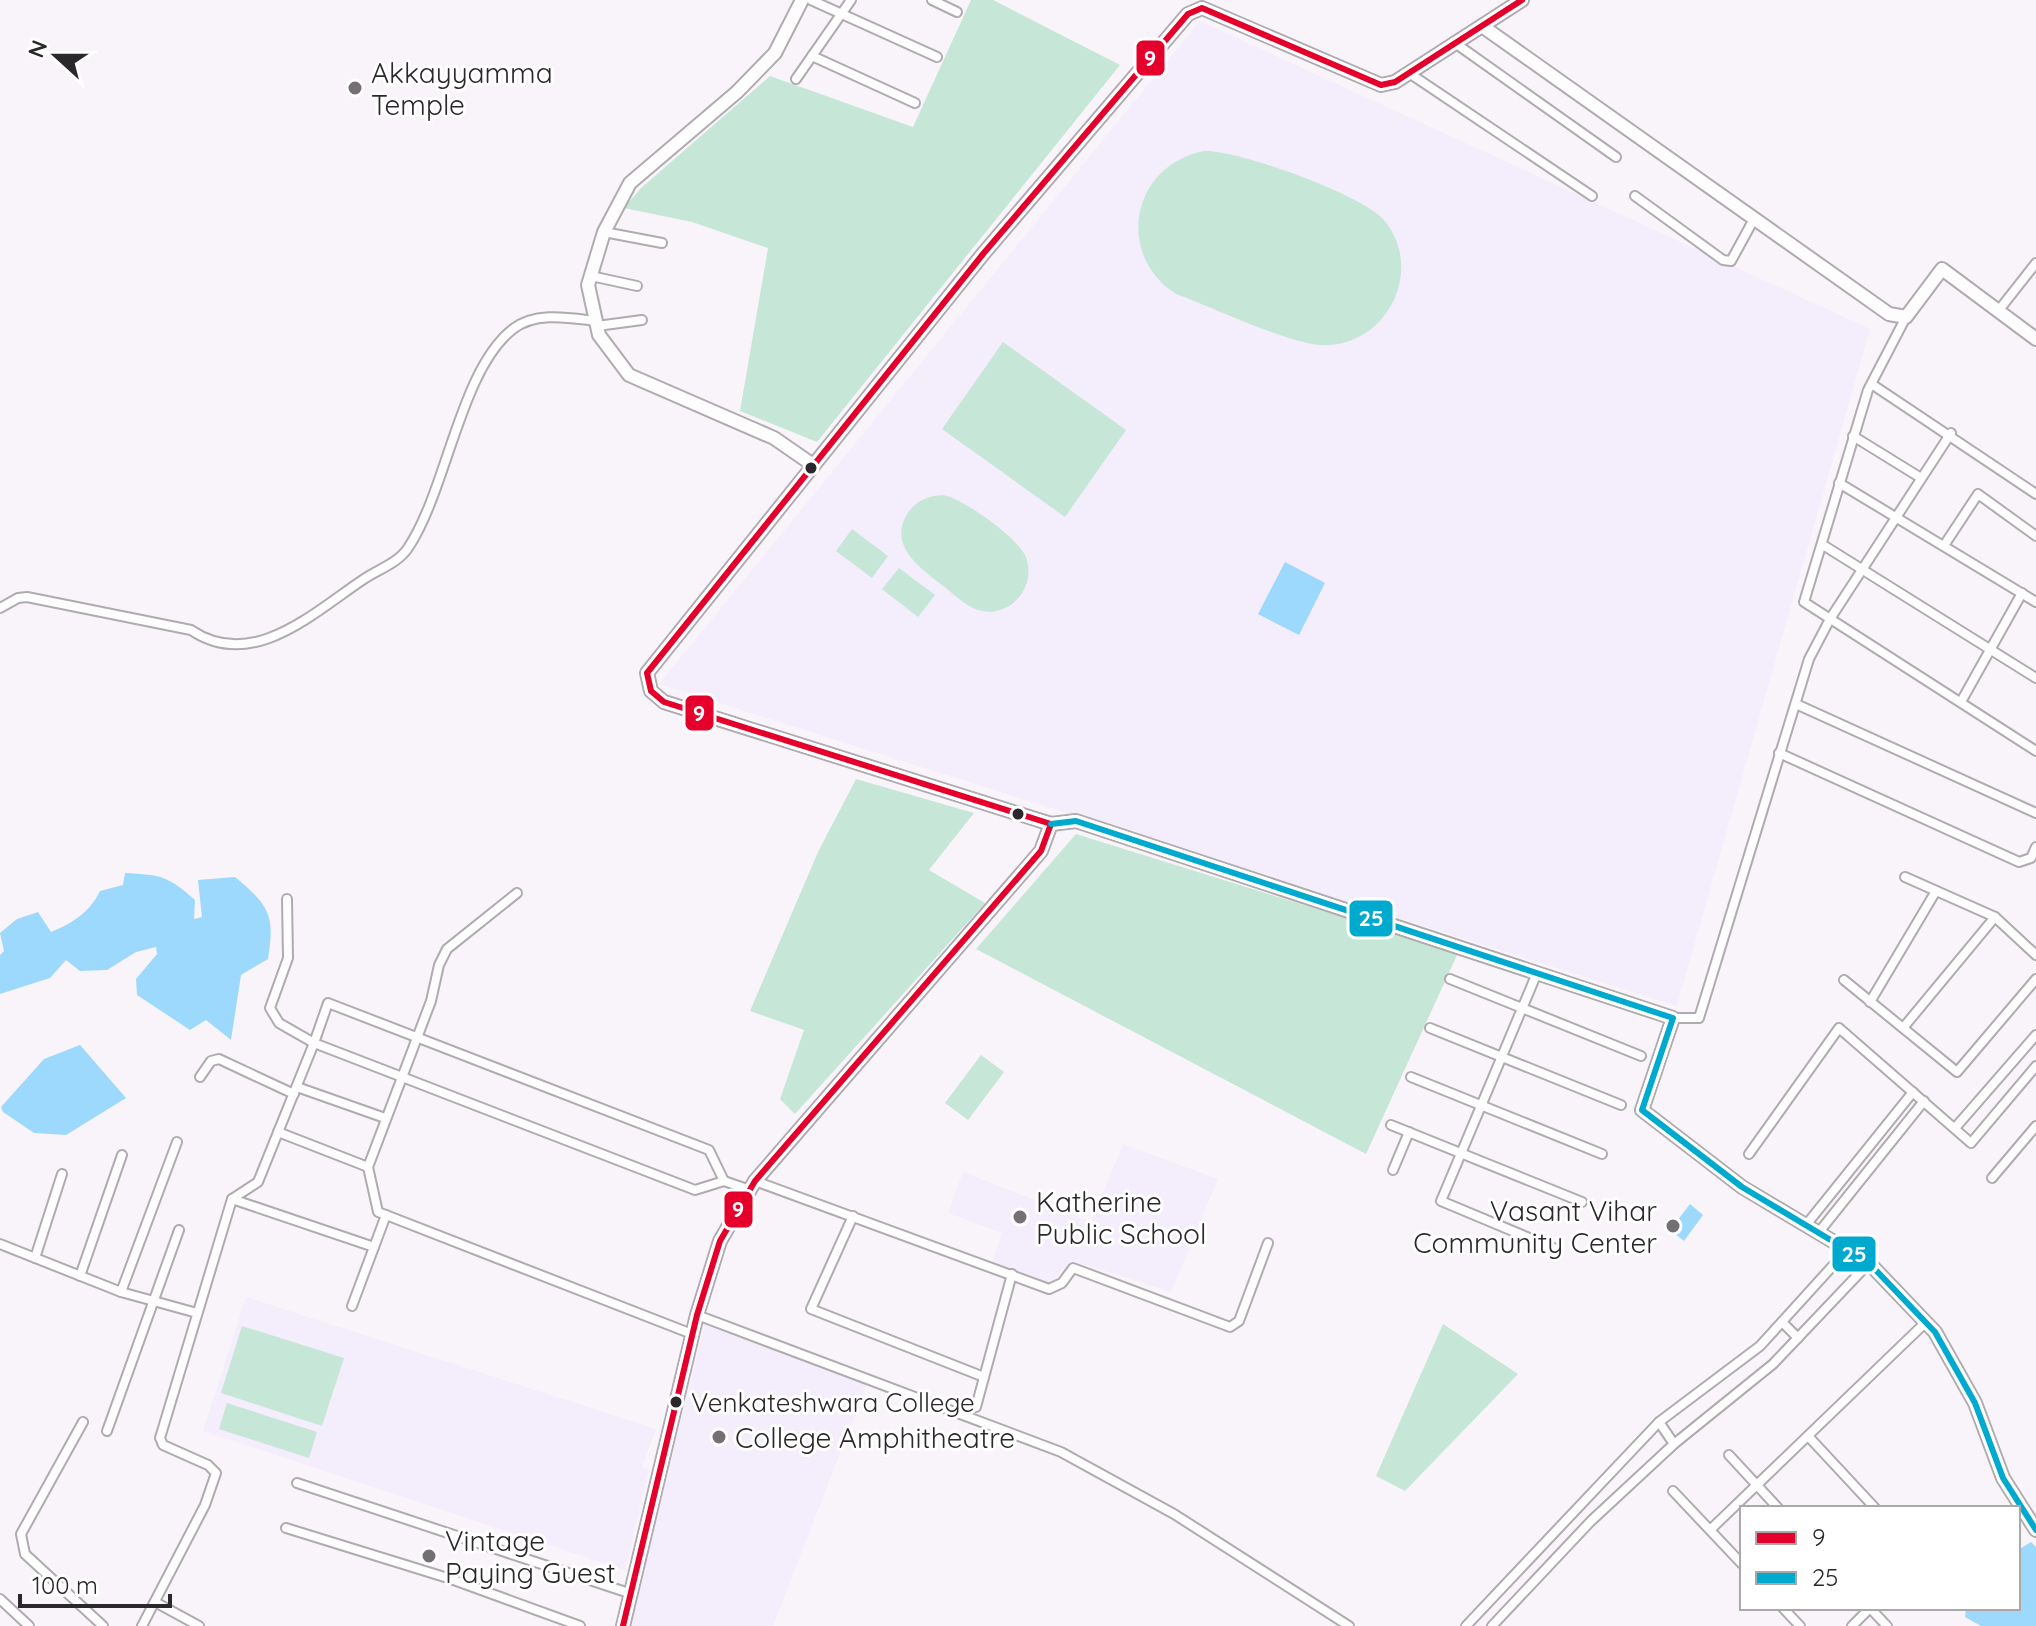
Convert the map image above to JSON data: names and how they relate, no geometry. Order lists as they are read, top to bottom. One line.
{"places":["Akkayyamma Temple","Katherine Public School","Vasant Vihar Community Center","Venkateshwara College","College Amphitheatre","Vintage Paying Guest"],"lines":["transit line 9","transit line 25"],"legend":["9","25"],"scale_bar":"100 m","north":"left"}
